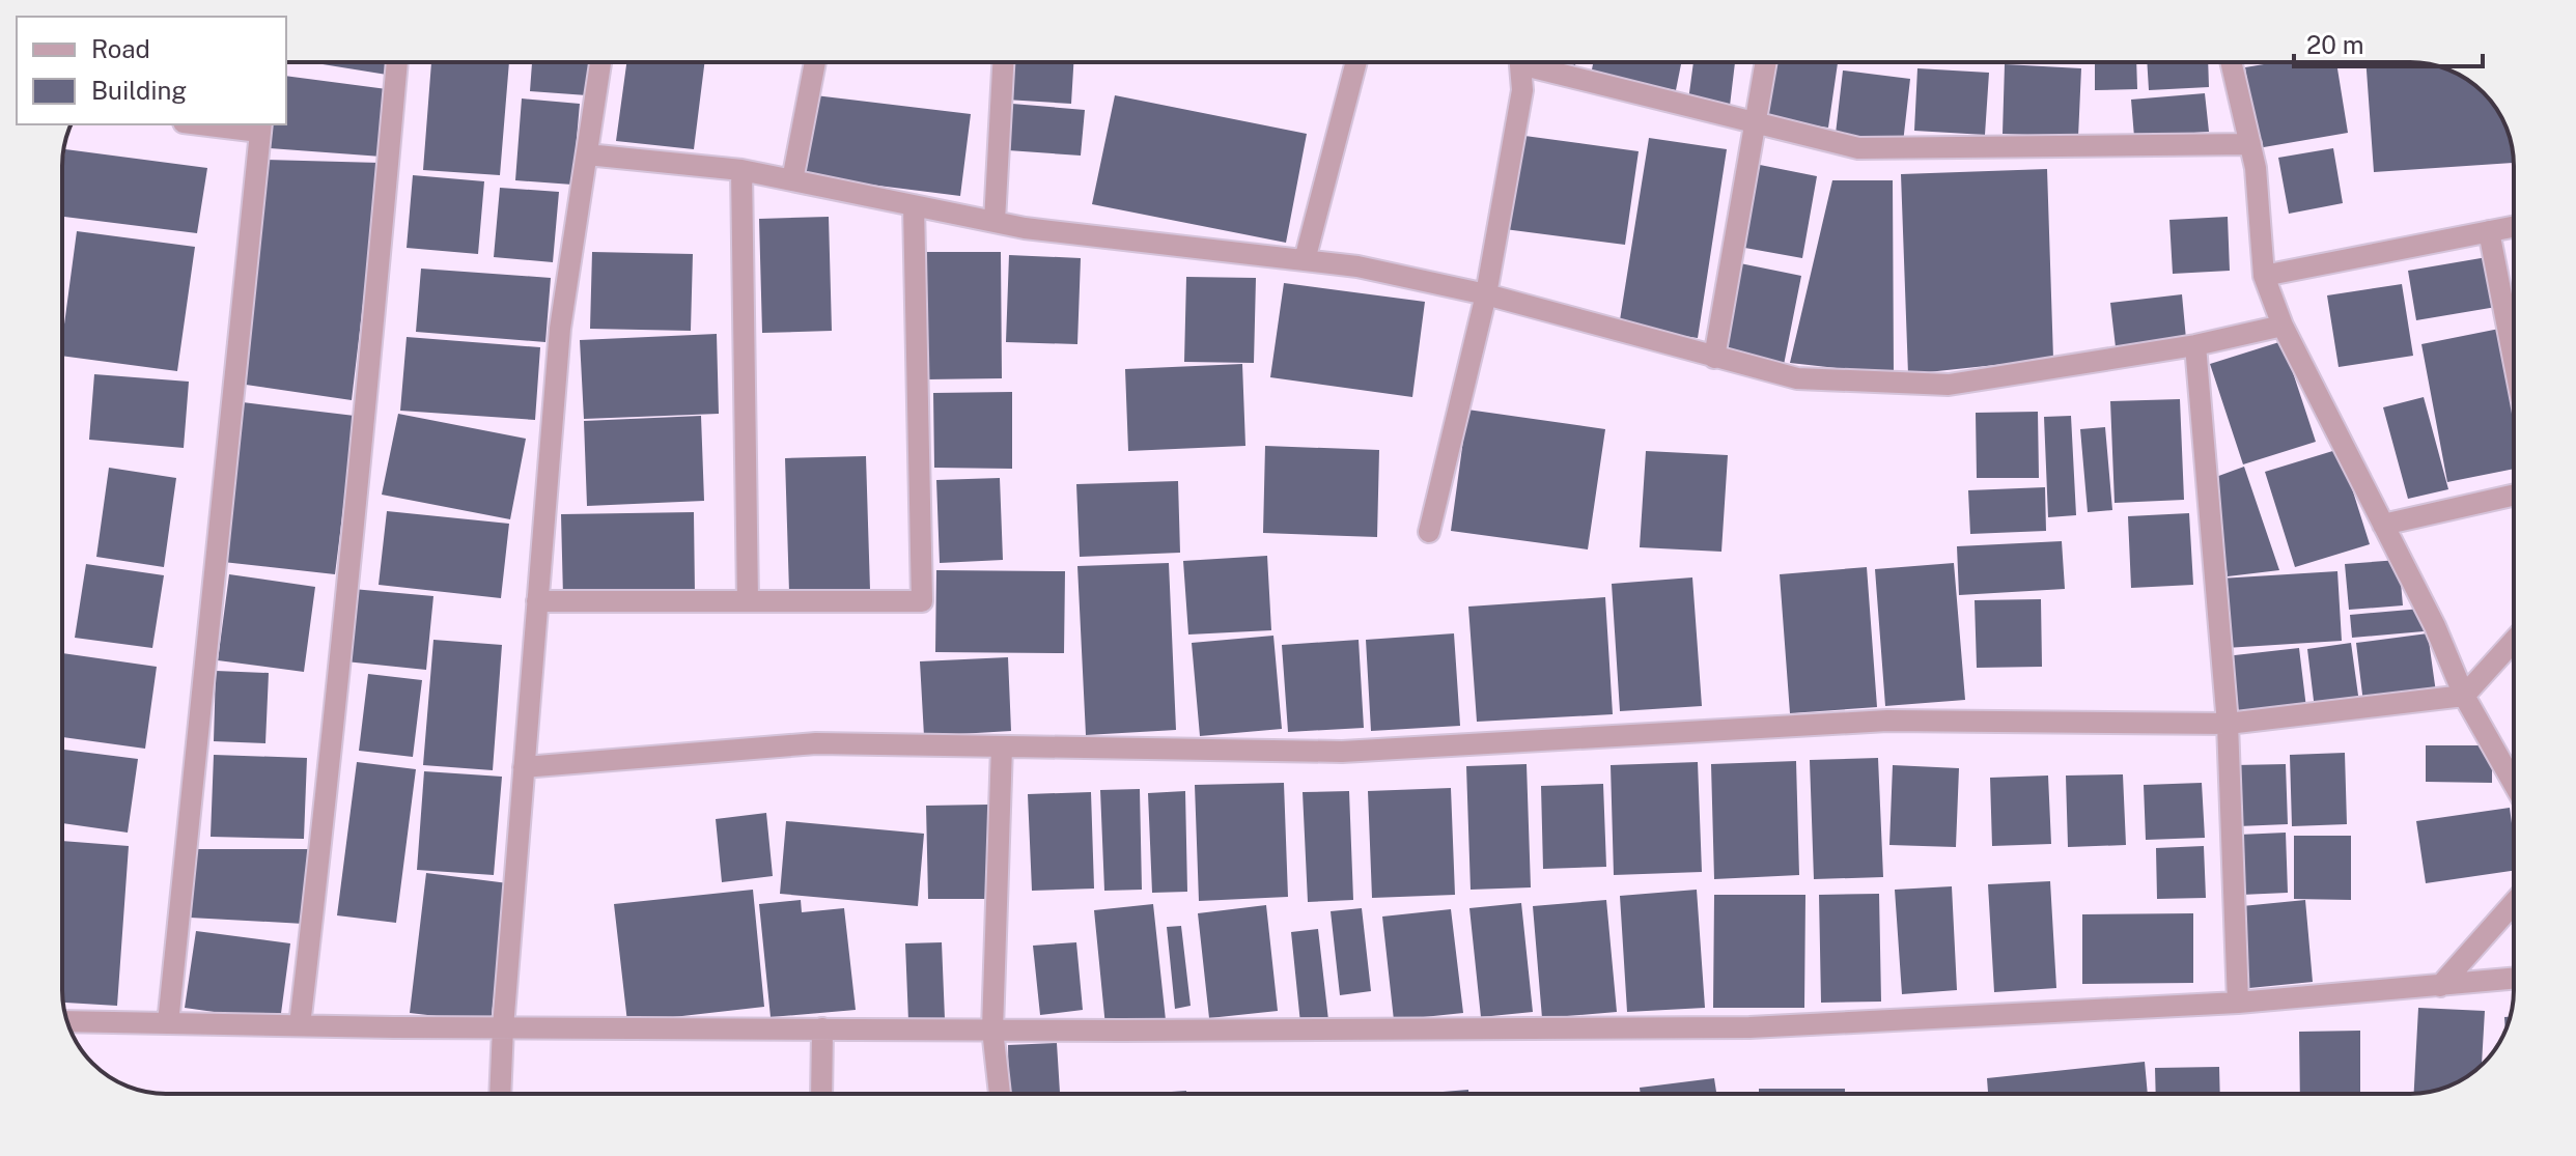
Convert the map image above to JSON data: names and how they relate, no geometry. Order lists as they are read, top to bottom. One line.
{"legend":["Road","Building"],"scale_bar":"20 m"}
